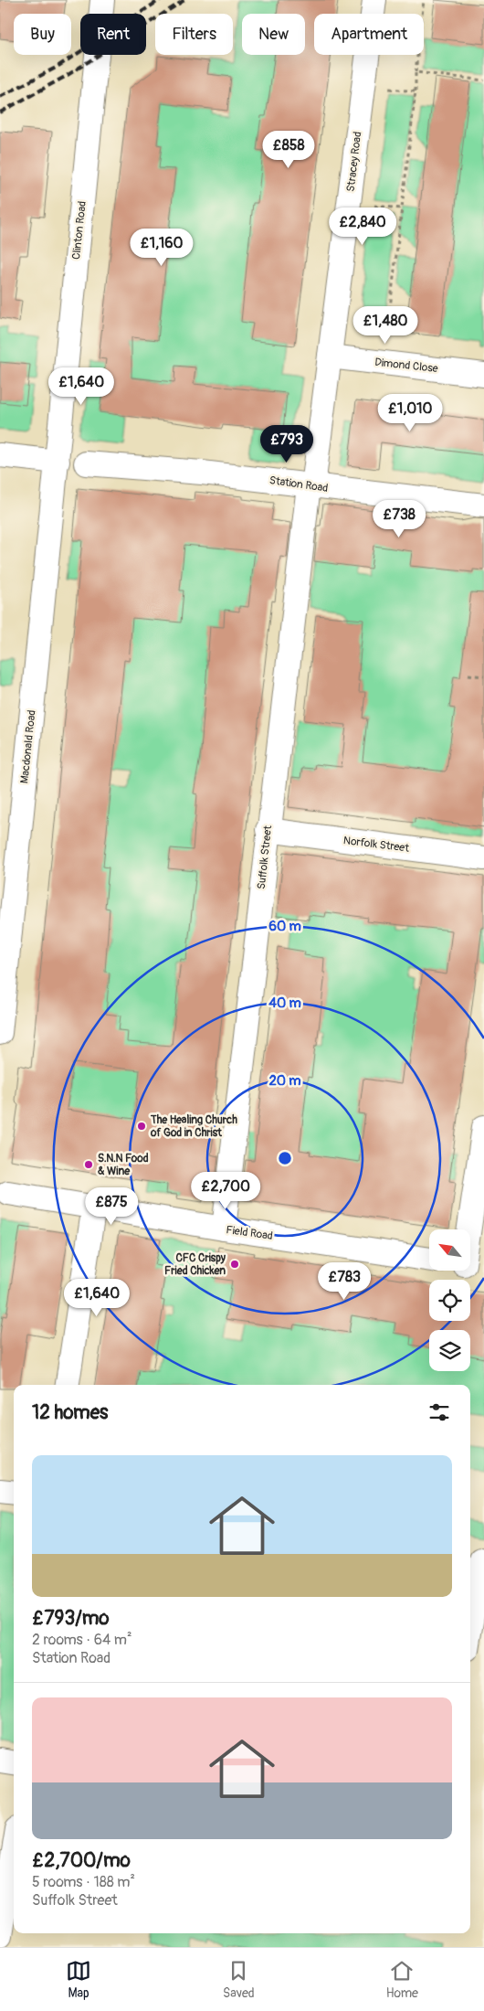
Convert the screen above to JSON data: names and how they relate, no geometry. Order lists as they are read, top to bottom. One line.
{"streets":{"street":["Stracey Road","Clinton Road","Dimond Close","Station Road","Macdonald Road","Norfolk Street","Suffolk Street","Field Road"]},"crossings":[["Stracey Road","Dimond Close"],["Stracey Road","Station Road"],["Stracey Road","Suffolk Street"],["Clinton Road","Macdonald Road"],["Station Road","Suffolk Street"],["Norfolk Street","Suffolk Street"],["Suffolk Street","Field Road"]],"places":["The Healing Church of God in Christ","S.N.N Food & Wine","CFC Crispy Fried Chicken"],"north":"top left","page":{"chip":["Buy","Rent","Filters","New","Apartment"],"price":["£858","£2,840","£1,160","£1,480","£1,640","£1,010","£793","£738","£2,700","£875","£783","£1,640"],"heading":"12 homes","list":[{"name":"£793/mo","note":"2 rooms · 64 m² · Station Road"},{"name":"£2,700/mo","note":"5 rooms · 188 m² · Suffolk Street"}],"tabs":["Map","Saved","Home"]},"rings":["60 m","40 m","20 m"]}
